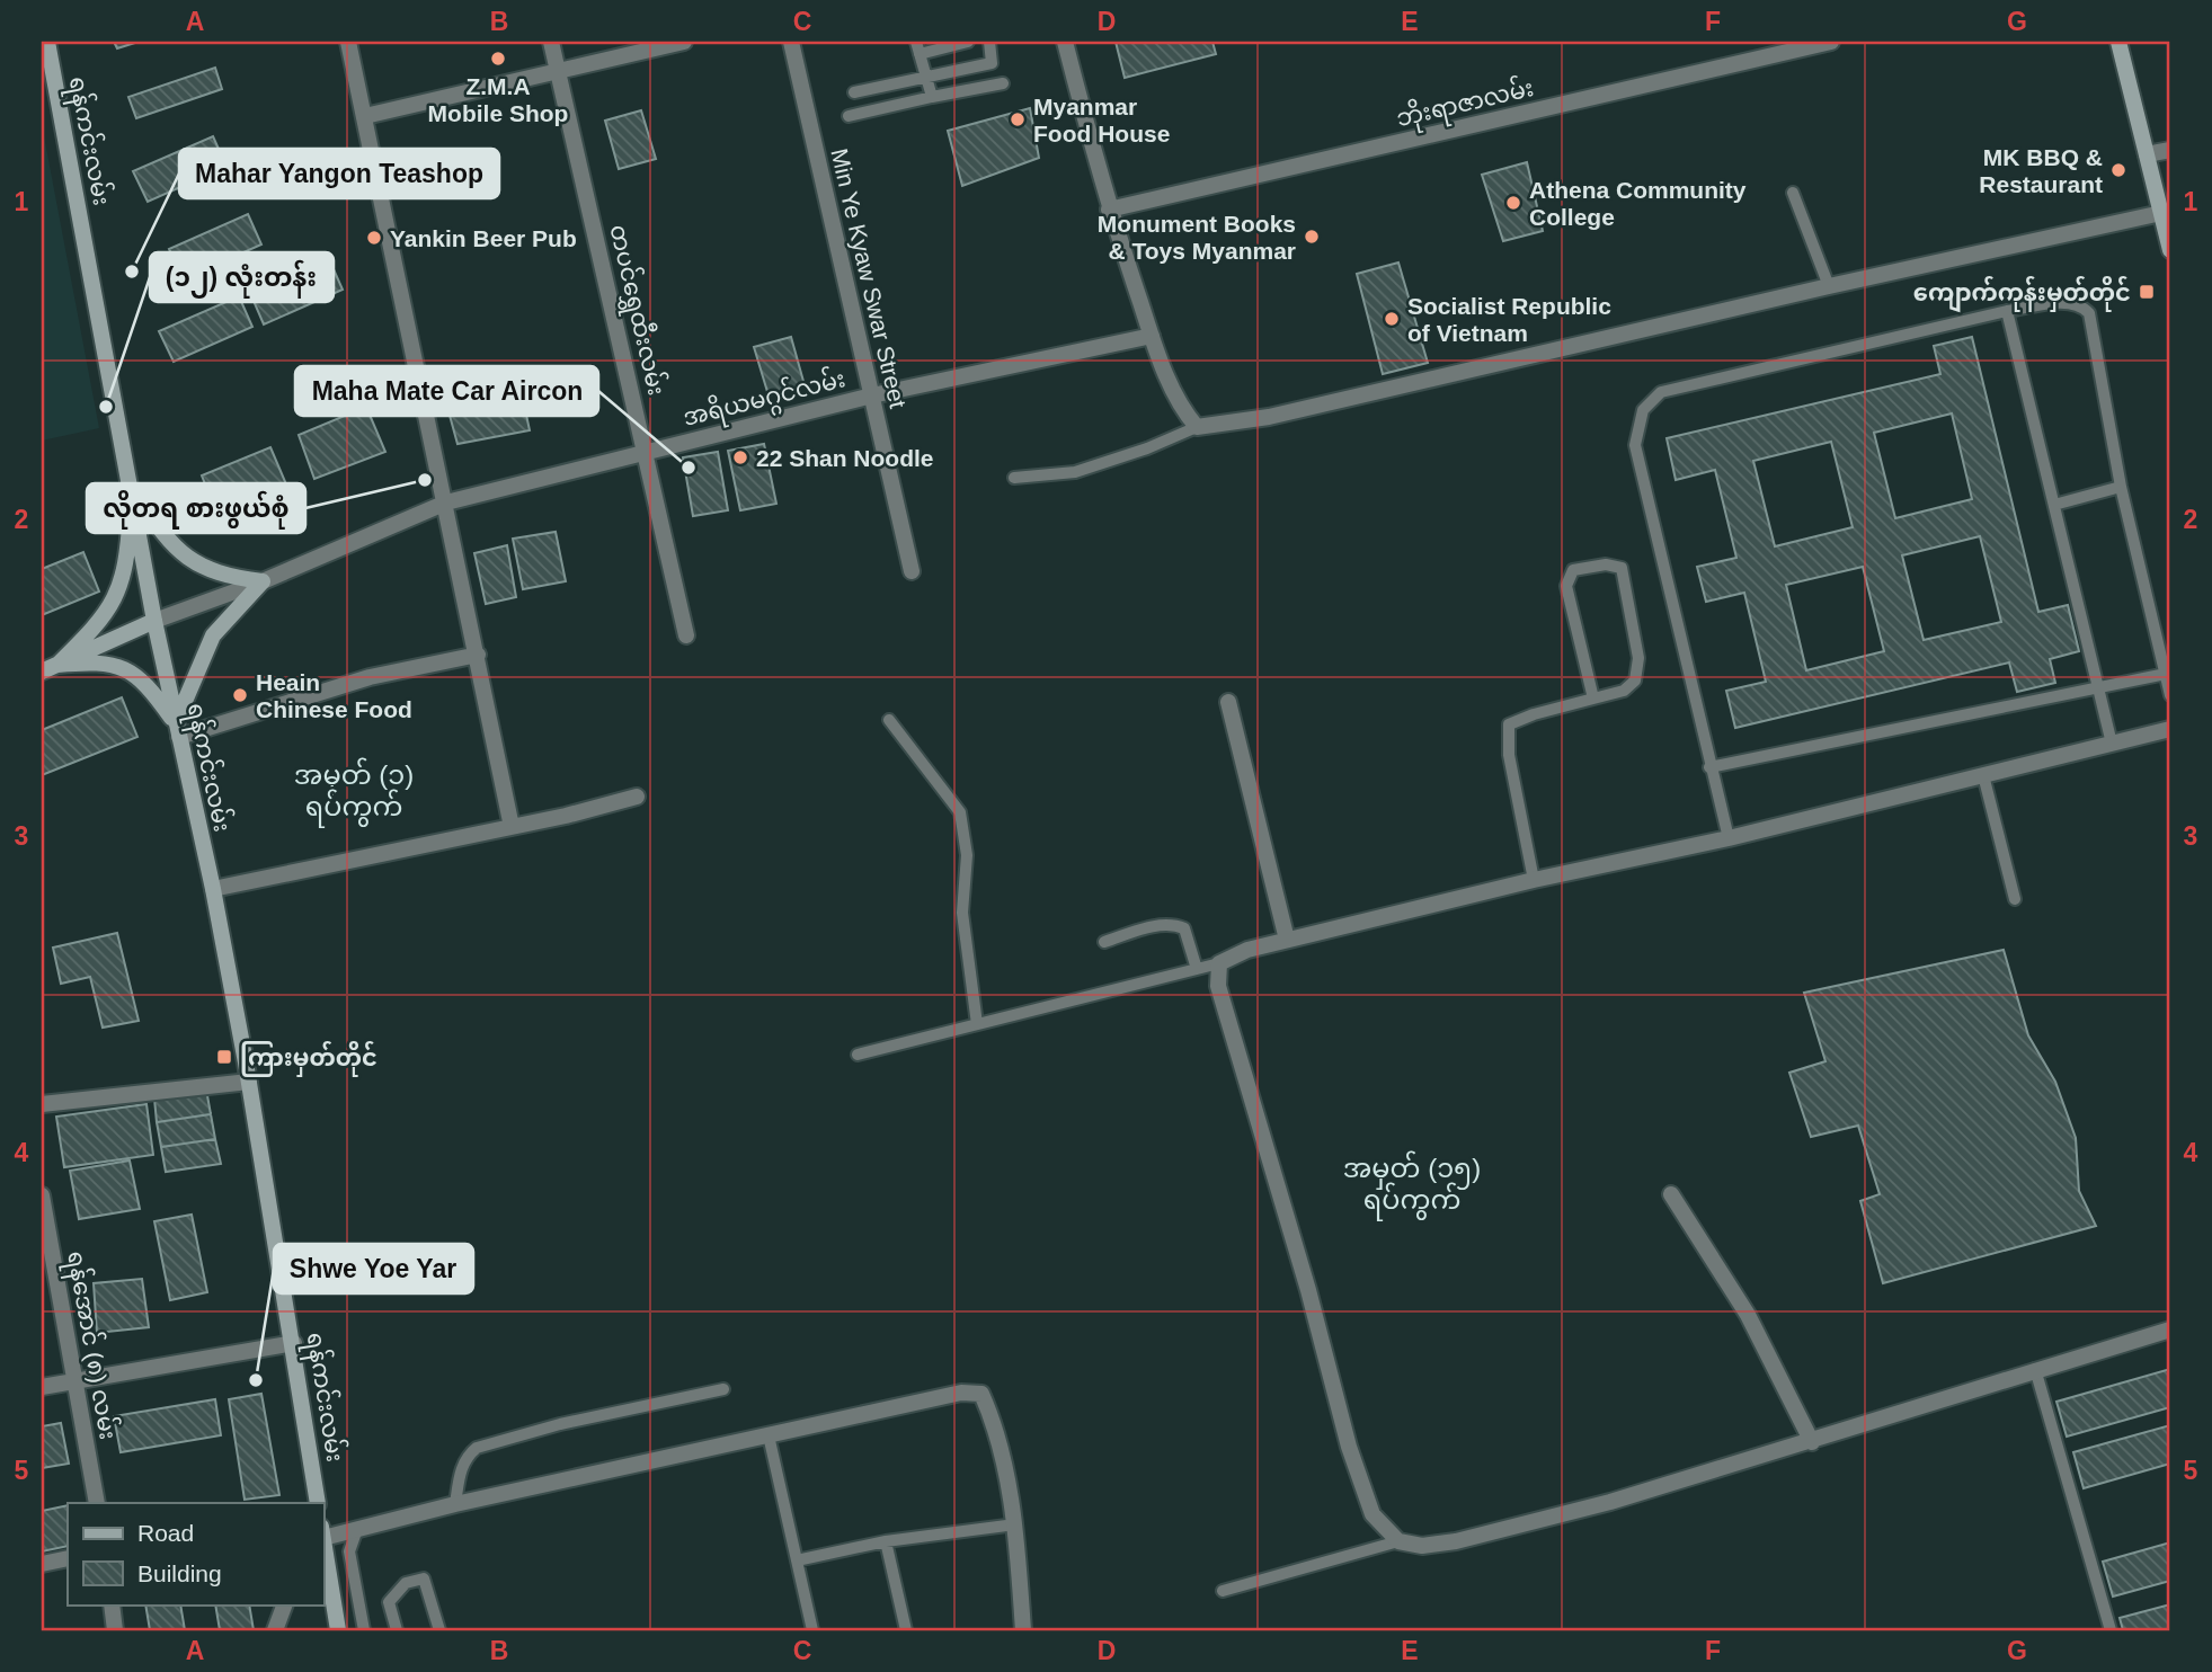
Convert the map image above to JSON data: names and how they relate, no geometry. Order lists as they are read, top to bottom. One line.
{"streets":{"main road":["ရန်ကင်းလမ်း"],"street":["ဘိုးရာဇာလမ်း","Min Ye Kyaw Swar Street","တပင်ရွှေထီးလမ်း","အရိယမဂ္ဂင်လမ်း","ရန်အောင် (၈) လမ်း"]},"crossings":[["ရန်ကင်းလမ်း","အရိယမဂ္ဂင်လမ်း"],["Min Ye Kyaw Swar Street","အရိယမဂ္ဂင်လမ်း"],["တပင်ရွှေထီးလမ်း","အရိယမဂ္ဂင်လမ်း"]],"districts":["အမှတ် (၁) ရပ်ကွက်","အမှတ် (၁၅) ရပ်ကွက်"],"places":{"other":["Z.M.A Mobile Shop","Myanmar Food House","MK BBQ & Restaurant","Athena Community College","Monument Books & Toys Myanmar","Yankin Beer Pub","Mahar Yangon Teashop","Socialist Republic of Vietnam","(၁၂) လုံးတန်း","22 Shan Noodle","Maha Mate Car Aircon","လိုတရ စားဖွယ်စုံ","Heain Chinese Food","Shwe Yoe Yar"],"transit":["ကျောက်ကုန်းမှတ်တိုင်","ကြားမှတ်တိုင်"]},"legend":["Road","Building"],"grid":{"columns":["A","B","C","D","E","F","G"],"rows":["1","2","3","4","5"]}}
